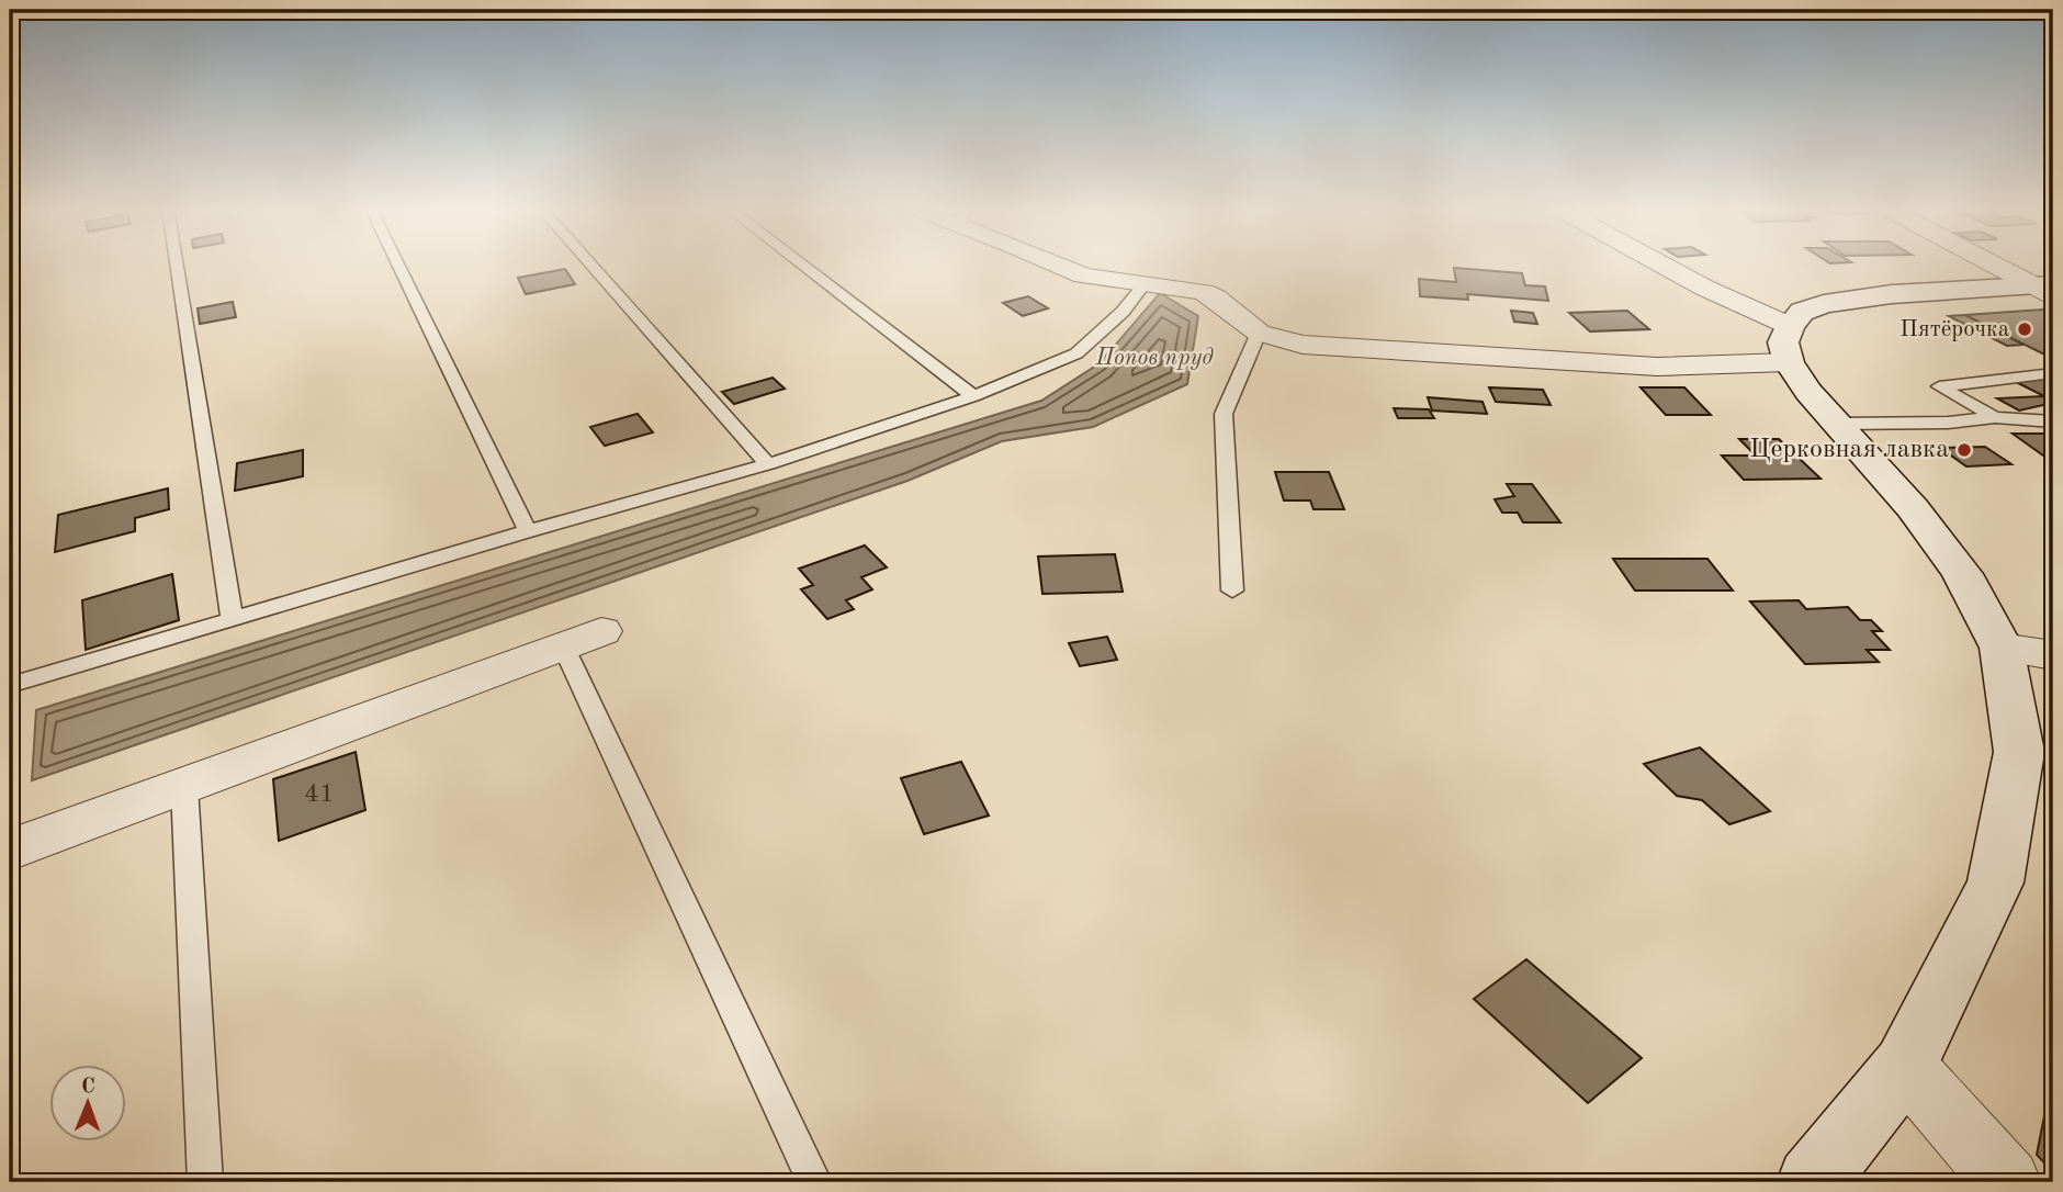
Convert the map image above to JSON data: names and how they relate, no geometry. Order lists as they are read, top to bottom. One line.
{"water":["Попов пруд"],"places":["Пятёрочка","Церковная лавка"],"house_numbers":["41"],"north":"top"}
